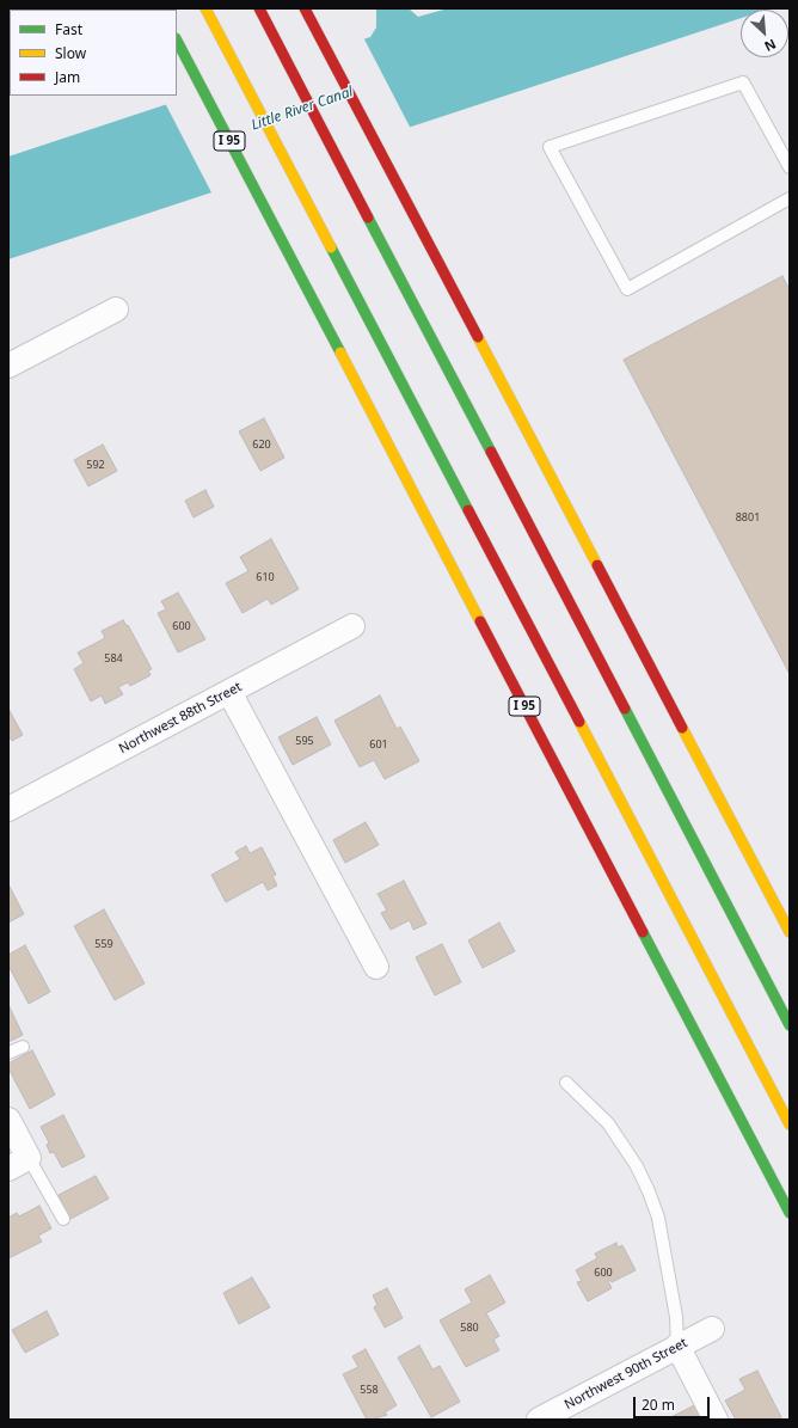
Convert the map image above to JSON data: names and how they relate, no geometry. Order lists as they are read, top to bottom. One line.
{"streets":{"highway":["I 95"],"street":["Northwest 88th Street","Northwest 90th Street"]},"water":["Little River Canal"],"house_numbers":["620","592","8801","610","600","584","595","601","559","600","580","558"],"legend":["Fast","Slow","Jam"],"scale_bar":"20 m","north":"bottom right"}
